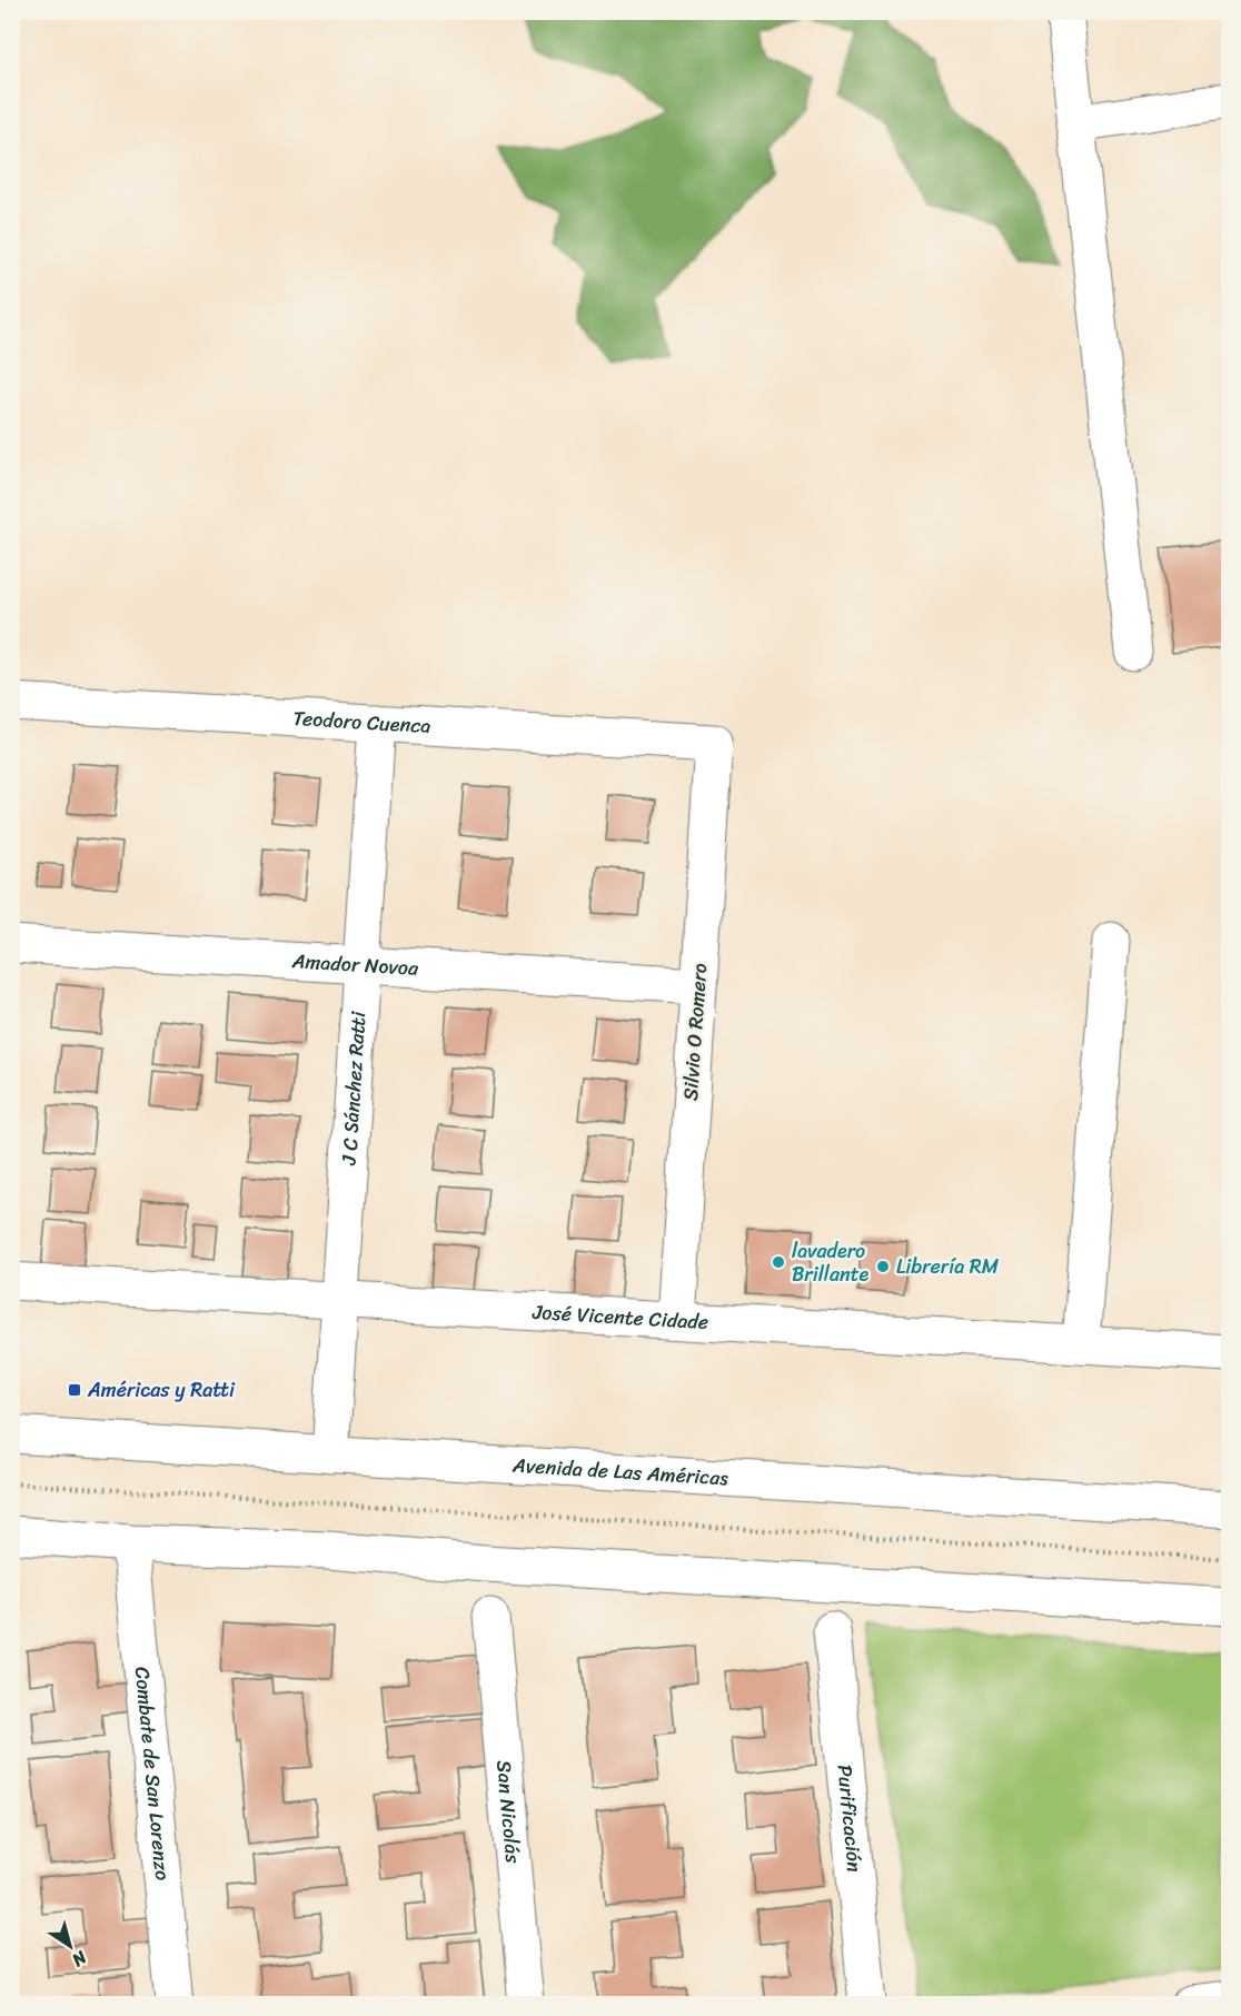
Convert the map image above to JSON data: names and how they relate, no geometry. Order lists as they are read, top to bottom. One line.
{"streets":{"street":["Teodoro Cuenca","Amador Novoa","Silvio O Romero","J C Sánchez Ratti","José Vicente Cidade","Avenida de Las Américas","Combate de San Lorenzo","San Nicolás","Purificación"]},"crossings":[["Teodoro Cuenca","Silvio O Romero"],["Teodoro Cuenca","J C Sánchez Ratti"],["Amador Novoa","Silvio O Romero"],["Amador Novoa","J C Sánchez Ratti"],["Silvio O Romero","José Vicente Cidade"],["J C Sánchez Ratti","José Vicente Cidade"],["J C Sánchez Ratti","Avenida de Las Américas"]],"places":{"other":["lavadero Brillante","Librería RM"],"transit":["Américas y Ratti"]},"north":"bottom right"}
